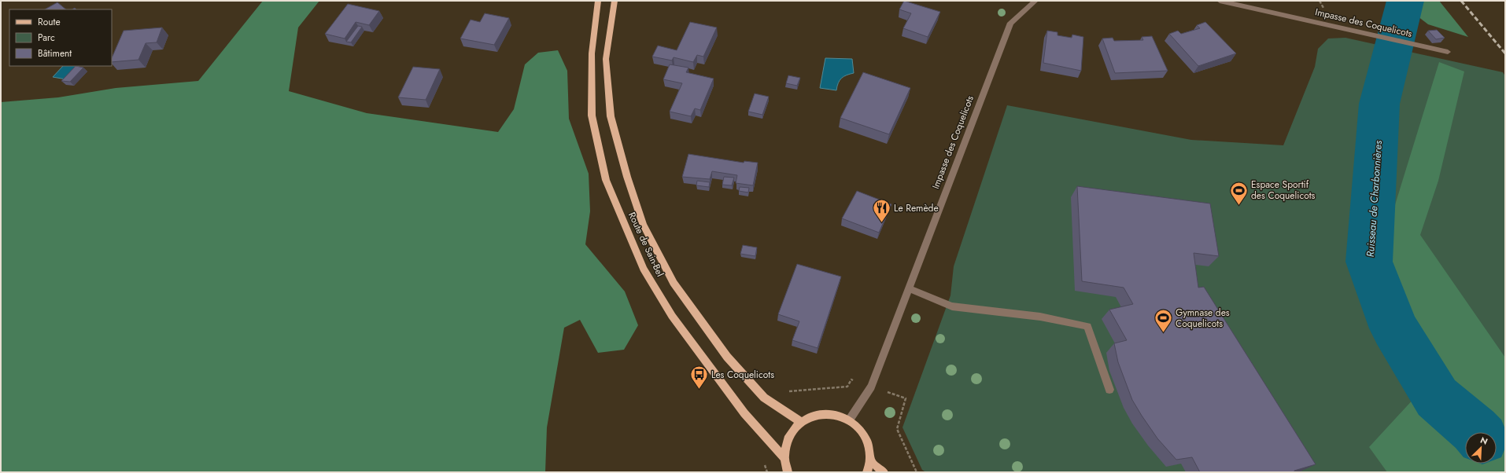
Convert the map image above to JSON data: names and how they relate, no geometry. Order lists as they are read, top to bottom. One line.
{"streets":{"main road":["Route de Sain-Bel"],"street":["Impasse des Coquelicots"]},"water":["Ruisseau de Charbonnières"],"places":{"sports":["Espace Sportif des Coquelicots","Gymnase des Coquelicots"],"restaurant":["Le Remède"],"bus stop":["Les Coquelicots"]},"legend":["Route","Parc","Bâtiment"],"north":"top right"}
